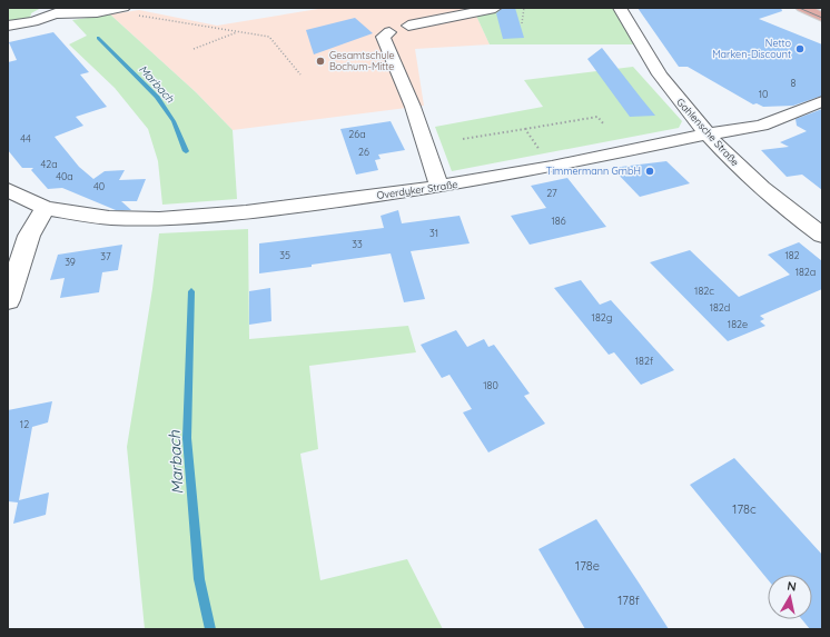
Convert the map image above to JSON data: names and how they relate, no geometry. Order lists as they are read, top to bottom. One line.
{"streets":{"street":["Gahlensche Straße","Overdyker Straße"]},"crossings":[["Gahlensche Straße","Overdyker Straße"]],"water":["Marbach"],"places":["Netto Marken-Discount","Gesamtschule Bochum-Mitte","Timmermann GmbH"],"house_numbers":["8","10","26a","44","26","42a","40a","40","27","186","31","33","35","182","37","39","182a","182c","182d","182g","182e","182f","180","12","178c","178e","178f"],"north":"top"}
